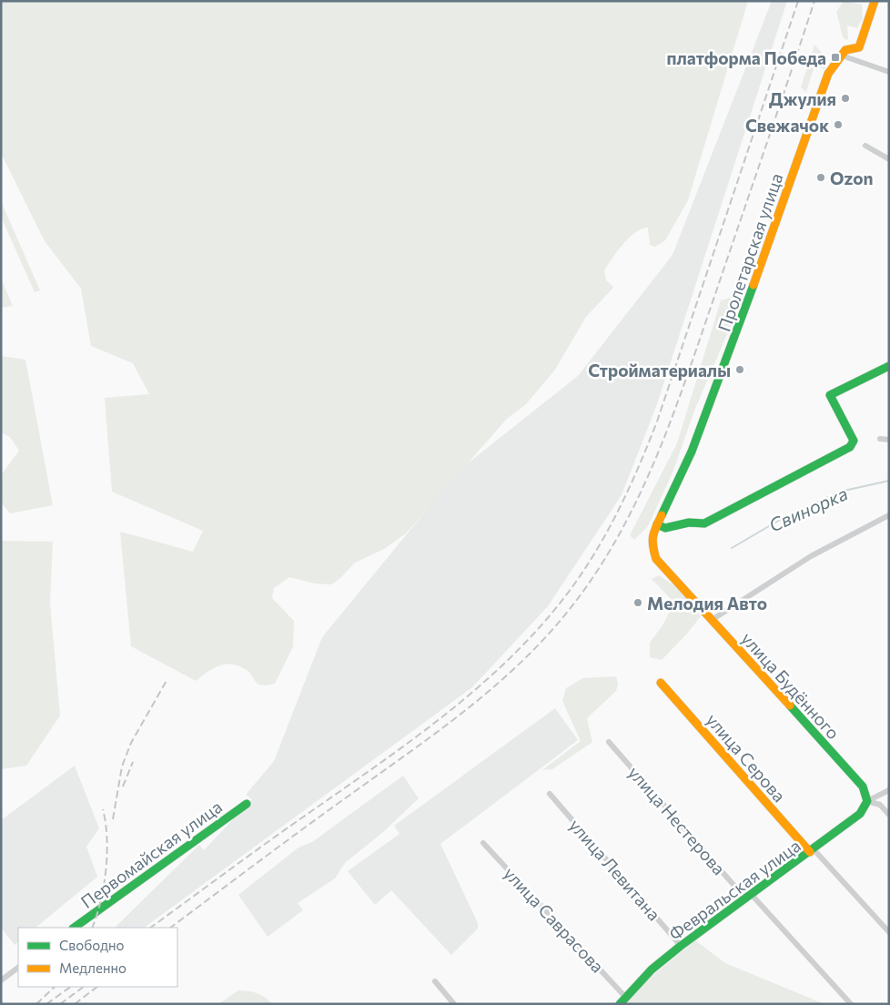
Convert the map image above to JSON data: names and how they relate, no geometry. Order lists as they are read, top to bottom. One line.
{"streets":{"main road":["Пролетарская улица","улица Будённого","улица Серова","Первомайская улица","Февральская улица"],"street":["улица Нестерова","улица Левитана","улица Саврасова"]},"crossings":[["Пролетарская улица","улица Будённого"],["улица Будённого","Февральская улица"],["улица Серова","Февральская улица"],["улица Нестерова","Февральская улица"],["улица Левитана","Февральская улица"],["Февральская улица","улица Саврасова"]],"water":["Свинорка"],"places":{"transit":["платформа Победа"],"other":["Джулия","Свежачок","Ozon","Стройматериалы","Мелодия Авто"]},"legend":["Свободно","Медленно"]}
